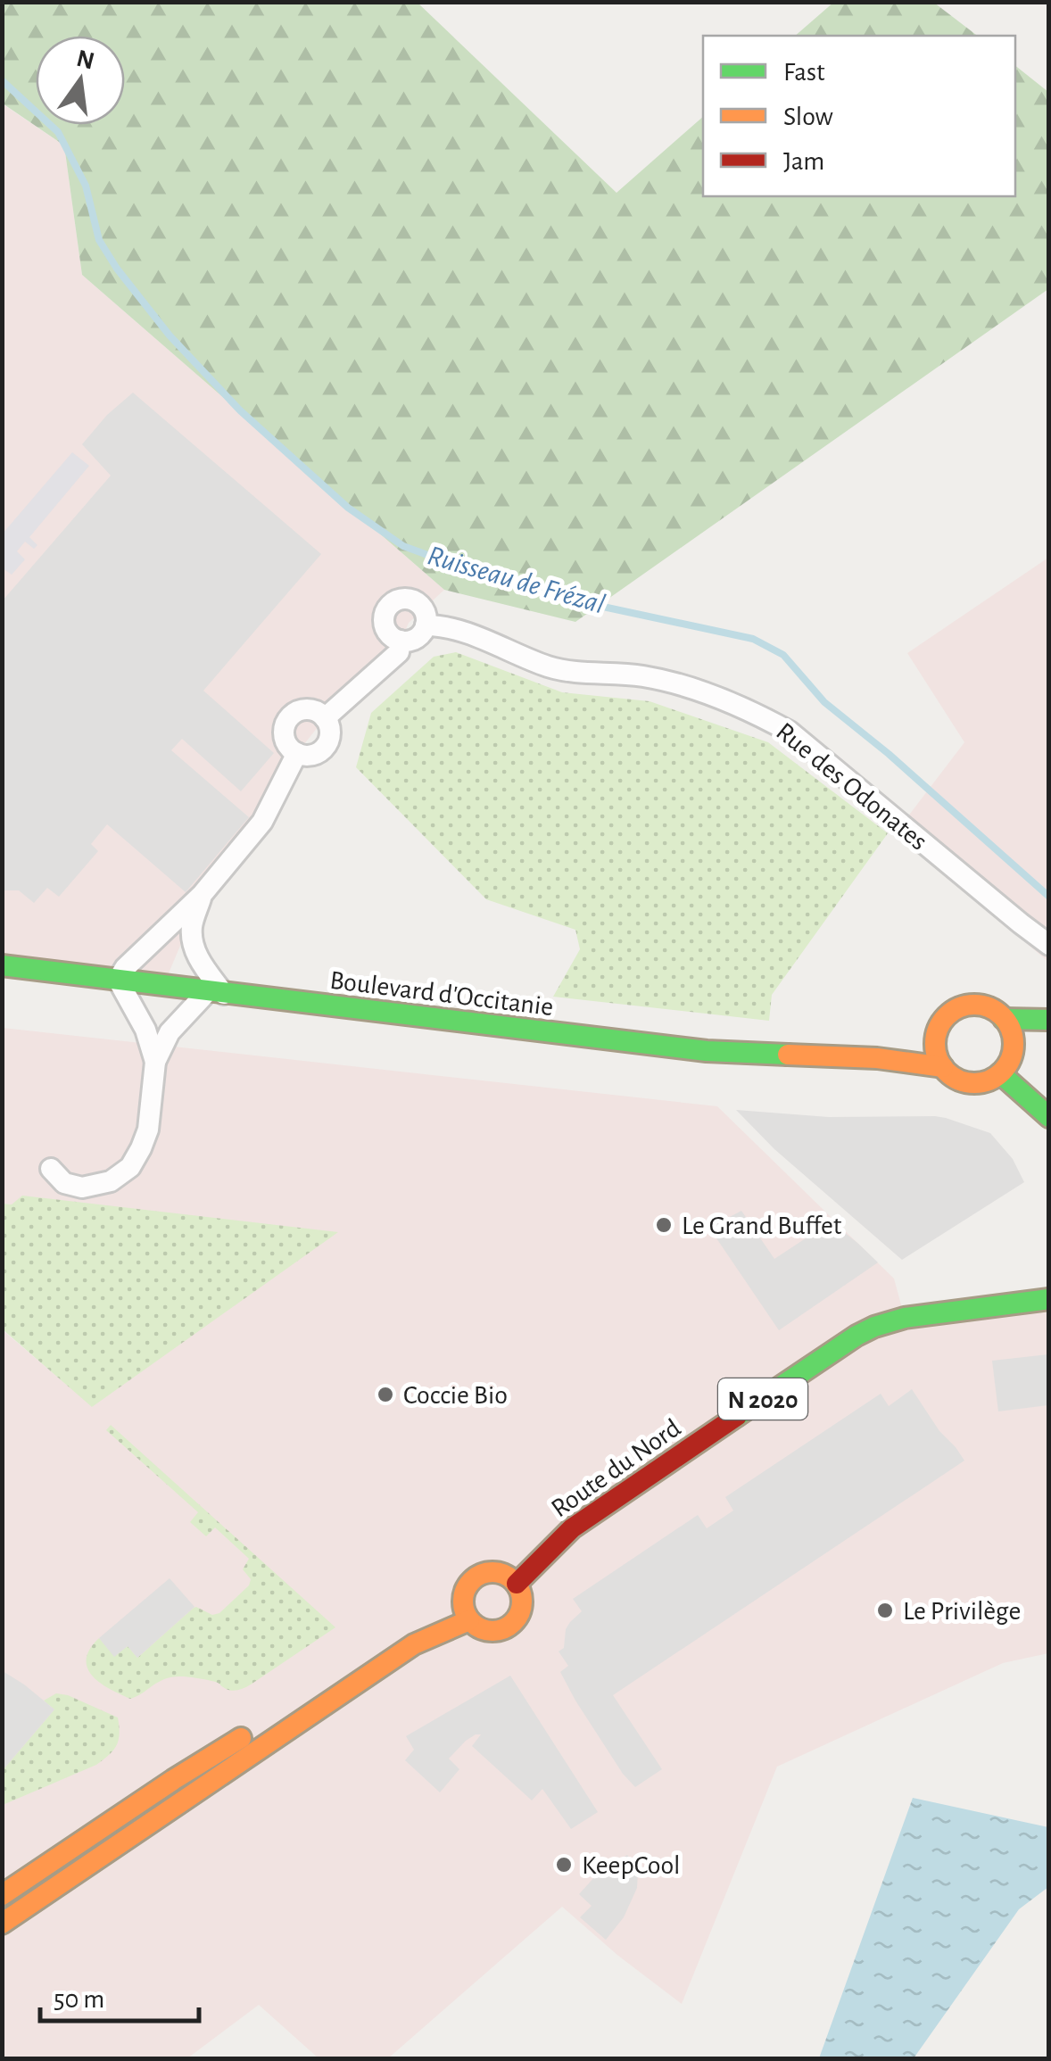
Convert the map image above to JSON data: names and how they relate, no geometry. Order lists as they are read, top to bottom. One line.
{"streets":{"main road":["Boulevard d'Occitanie","N 2020","Route du Nord"],"street":["Rue des Odonates"]},"water":["Ruisseau de Frézal"],"places":["Le Grand Buffet","Coccie Bio","Le Privilège","KeepCool"],"legend":["Fast","Slow","Jam"],"scale_bar":"50 m","north":"top"}
